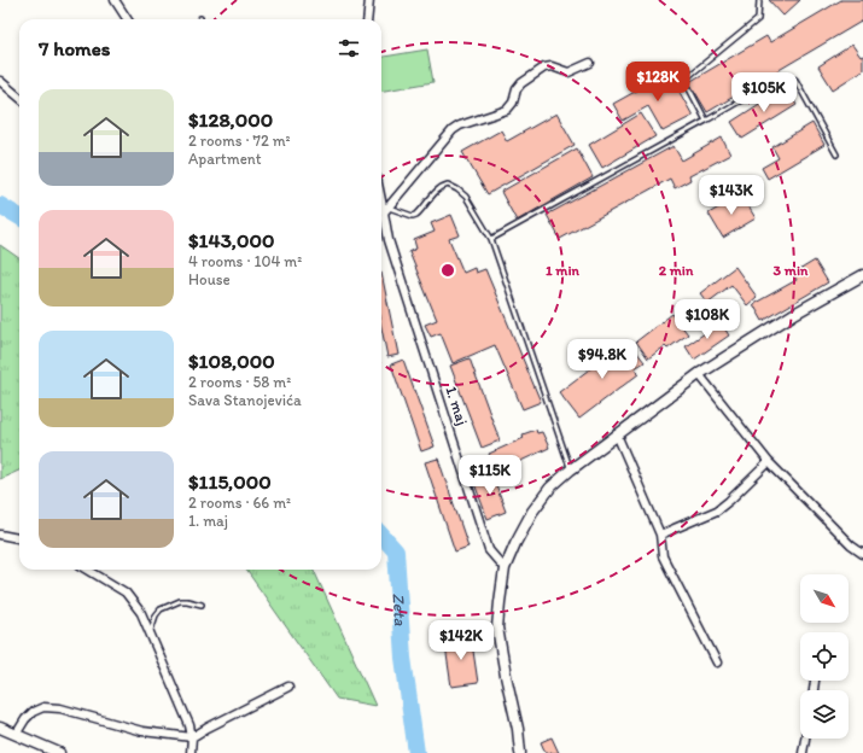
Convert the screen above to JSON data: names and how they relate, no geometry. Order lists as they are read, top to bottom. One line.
{"streets":{"street":["1. maj"]},"water":["Zeta"],"north":"bottom right","page":{"heading":"7 homes","price":["$128K","$105K","$143K","$108K","$94.8K","$115K","$142K"],"list":[{"name":"$128,000","note":"2 rooms · 72 m² · Apartment"},{"name":"$143,000","note":"4 rooms · 104 m² · House"},{"name":"$108,000","note":"2 rooms · 58 m² · Sava Stanojevića"},{"name":"$115,000","note":"2 rooms · 66 m² · 1. maj"}]},"rings":["1 min","2 min","3 min"]}
